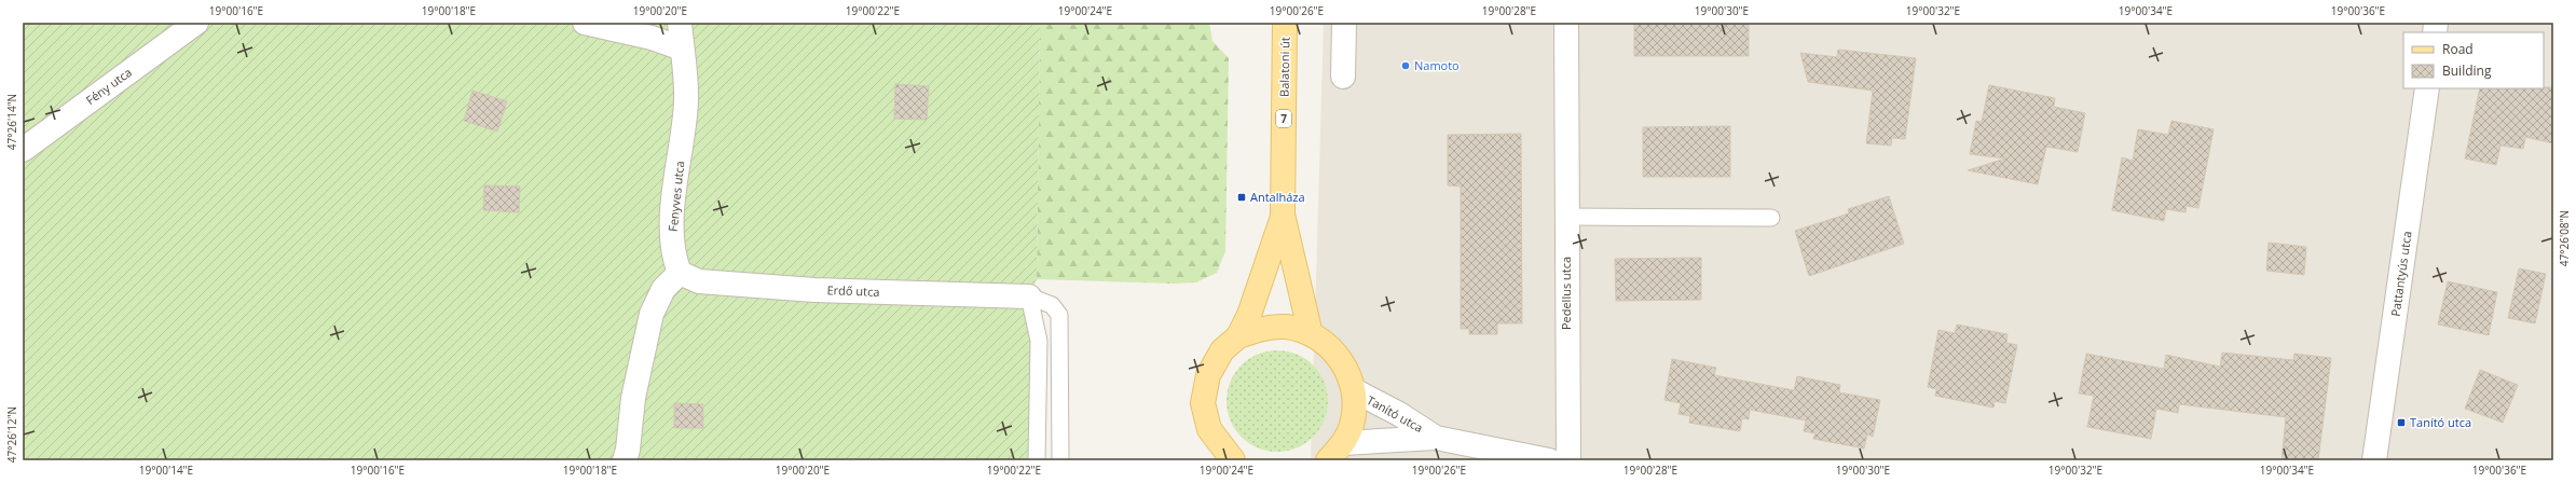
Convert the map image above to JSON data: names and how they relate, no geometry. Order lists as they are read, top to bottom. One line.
{"streets":{"main road":["Balatoni út","7"],"street":["Fény utca","Fenyves utca","Pattantyús utca","Erdő utca","Pedellus utca","Tanító utca"]},"crossings":[["Balatoni út","Tanító utca"],["Fenyves utca","Erdő utca"]],"places":{"other":["Namoto"],"transit":["Antalháza","Tanító utca"]},"legend":["Road","Building"],"coordinates":["19°00'16\"E","19°00'18\"E","19°00'20\"E","19°00'22\"E","19°00'24\"E","19°00'26\"E","19°00'28\"E","19°00'30\"E","19°00'32\"E","19°00'34\"E","19°00'36\"E","47°26'14\"N","47°26'08\"N","47°26'12\"N","19°00'14\"E"]}
